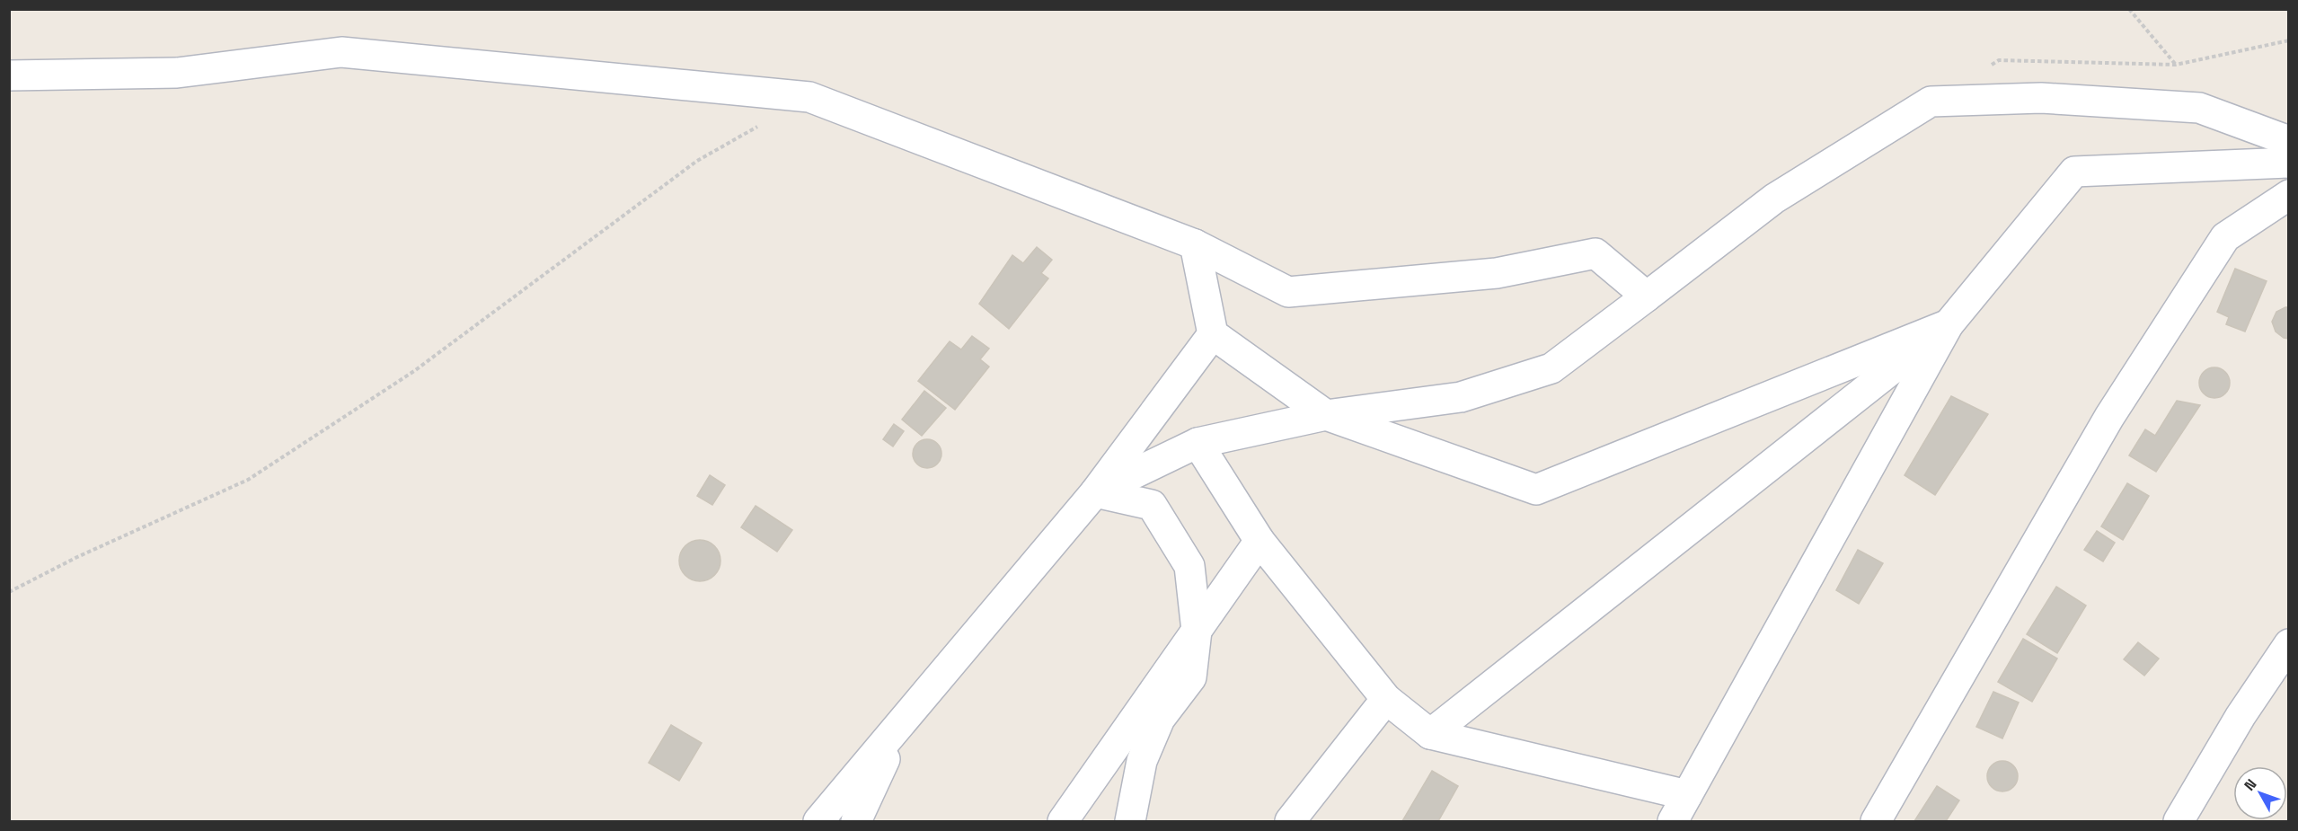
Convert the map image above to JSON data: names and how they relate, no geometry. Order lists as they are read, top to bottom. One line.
{"north":"top left"}
